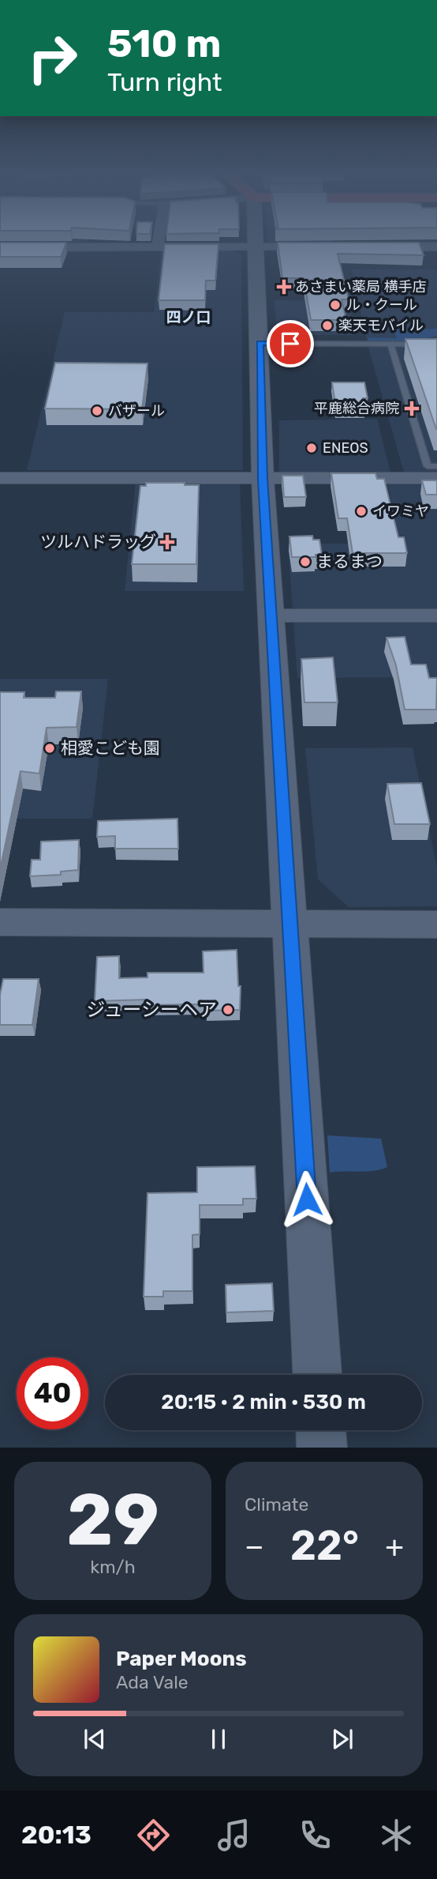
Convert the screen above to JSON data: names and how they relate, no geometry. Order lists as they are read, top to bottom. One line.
{"districts":["四ノ口"],"places":{"health":["あさまい薬局 横手店","平鹿総合病院","ツルハドラッグ"],"other":["ル・クール","楽天モバイル","バザール","ENEOS","イワミヤ","まるまつ","相愛こども園","ジューシーヘア"]},"page":{"turn":["510 m","Turn right"],"limit":"40","trip":"20:15 · 2 min · 530 m","tile":[["29","km/h"],"Climate"],"heat":["−","22°","+"],"song":["Paper Moons","Ada Vale"],"tabs":"20:13"}}
